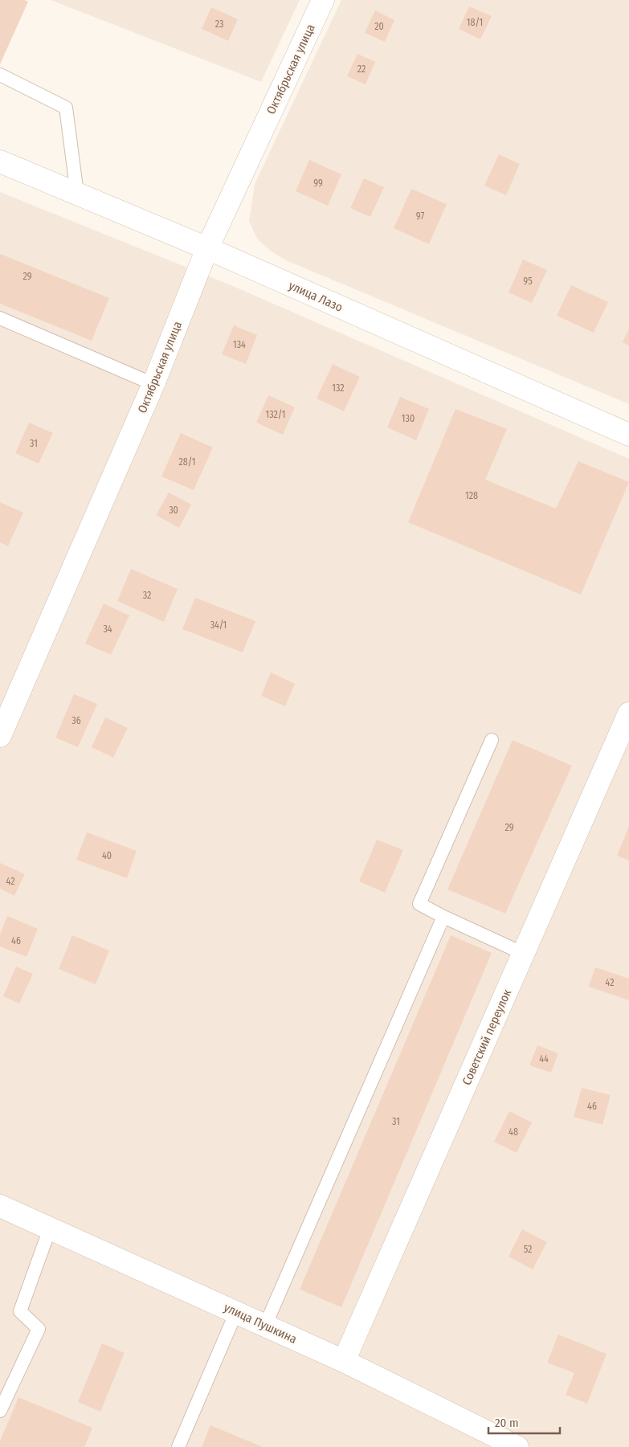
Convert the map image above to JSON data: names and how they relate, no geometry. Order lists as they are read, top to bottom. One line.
{"streets":{"street":["Октябрьская улица","улица Лазо","Советский переулок","улица Пушкина"]},"crossings":[["Октябрьская улица","улица Лазо"],["Советский переулок","улица Пушкина"]],"house_numbers":["18/1","23","20","22","99","97","29","95","134","132","132/1","130","31","28/1","128","30","32","34/1","34","36","29","40","42","46","42","44","46","31","48","52"],"scale_bar":"20 m"}
